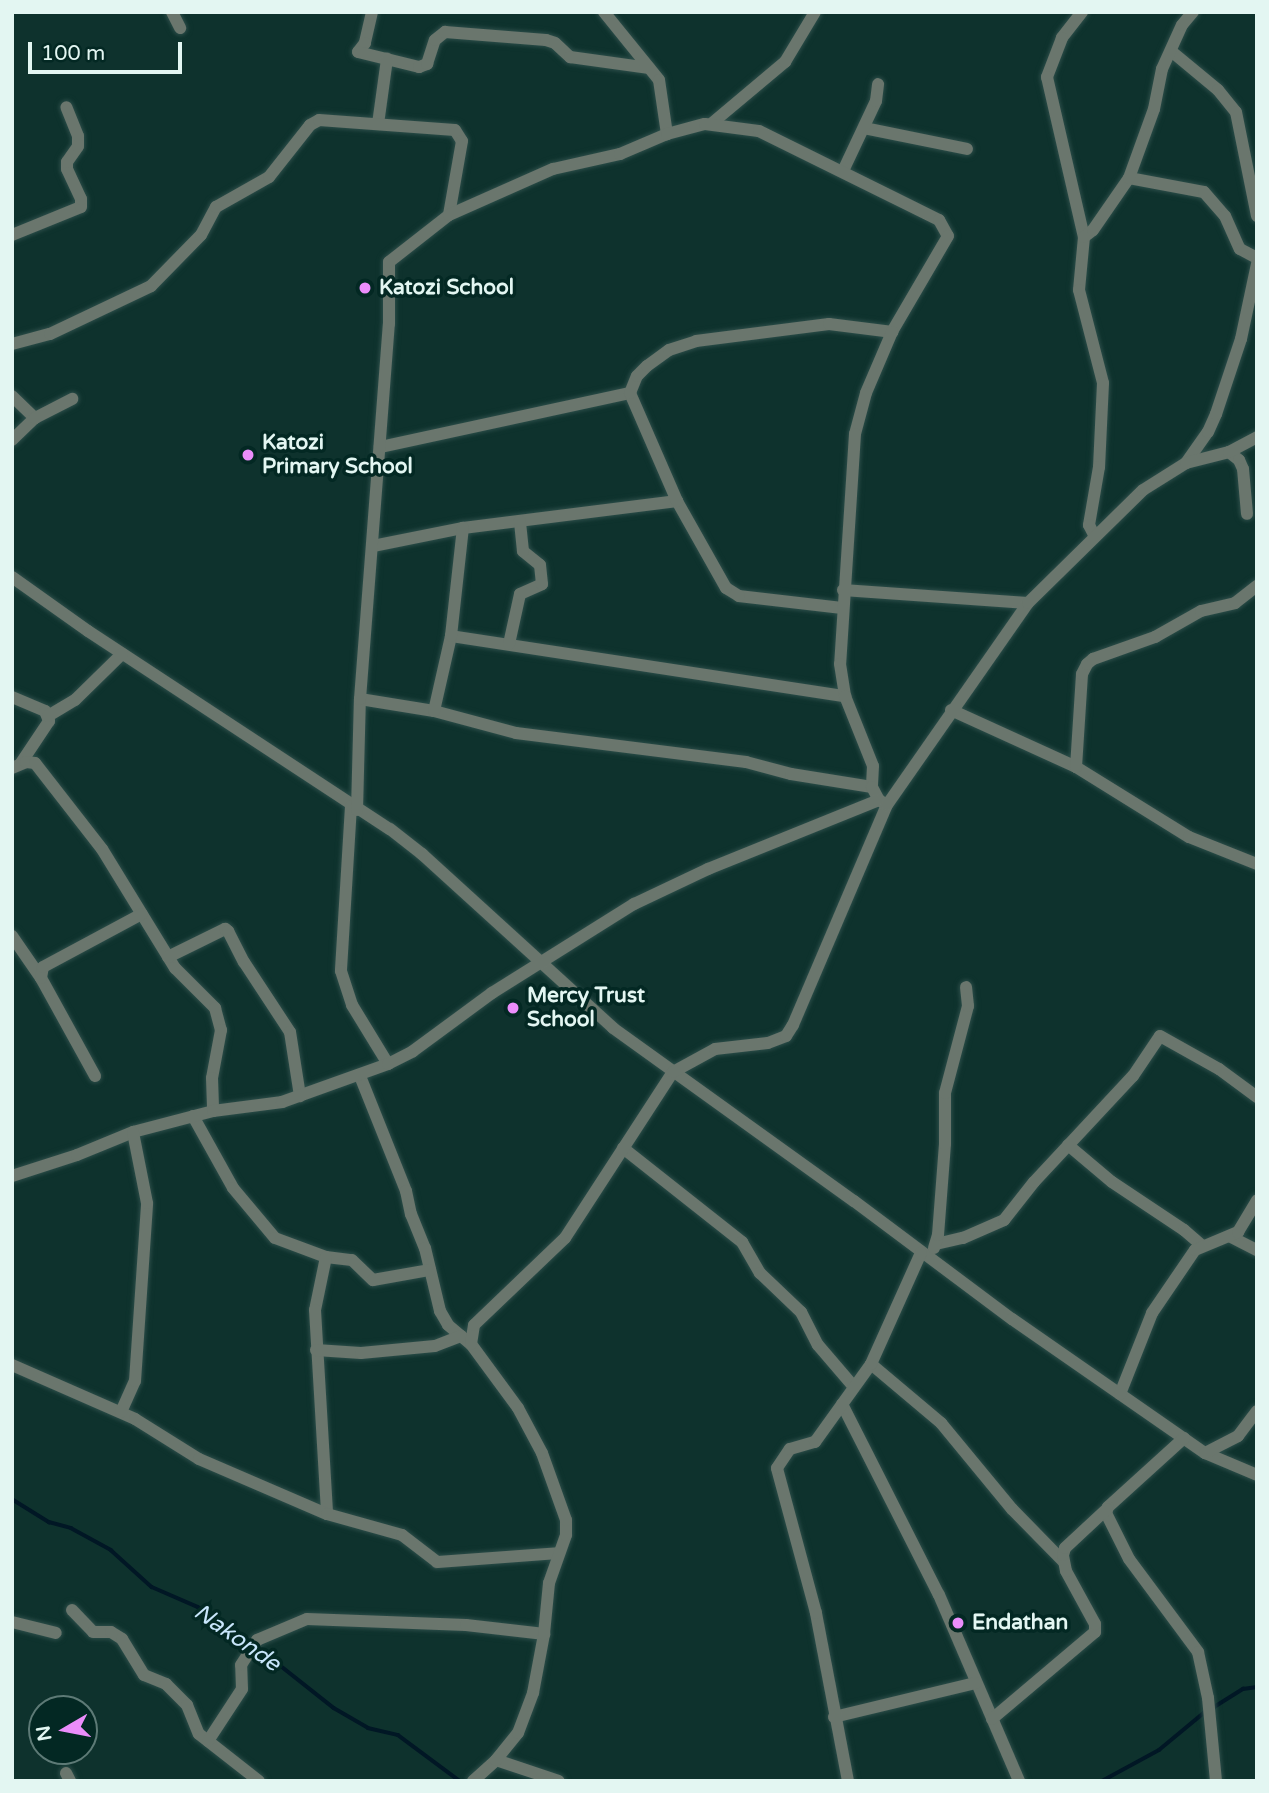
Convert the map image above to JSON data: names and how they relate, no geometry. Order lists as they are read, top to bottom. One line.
{"water":["Nakonde"],"places":["Katozi School","Katozi Primary School","Mercy Trust School","Endathan"],"scale_bar":"100 m","north":"left"}
